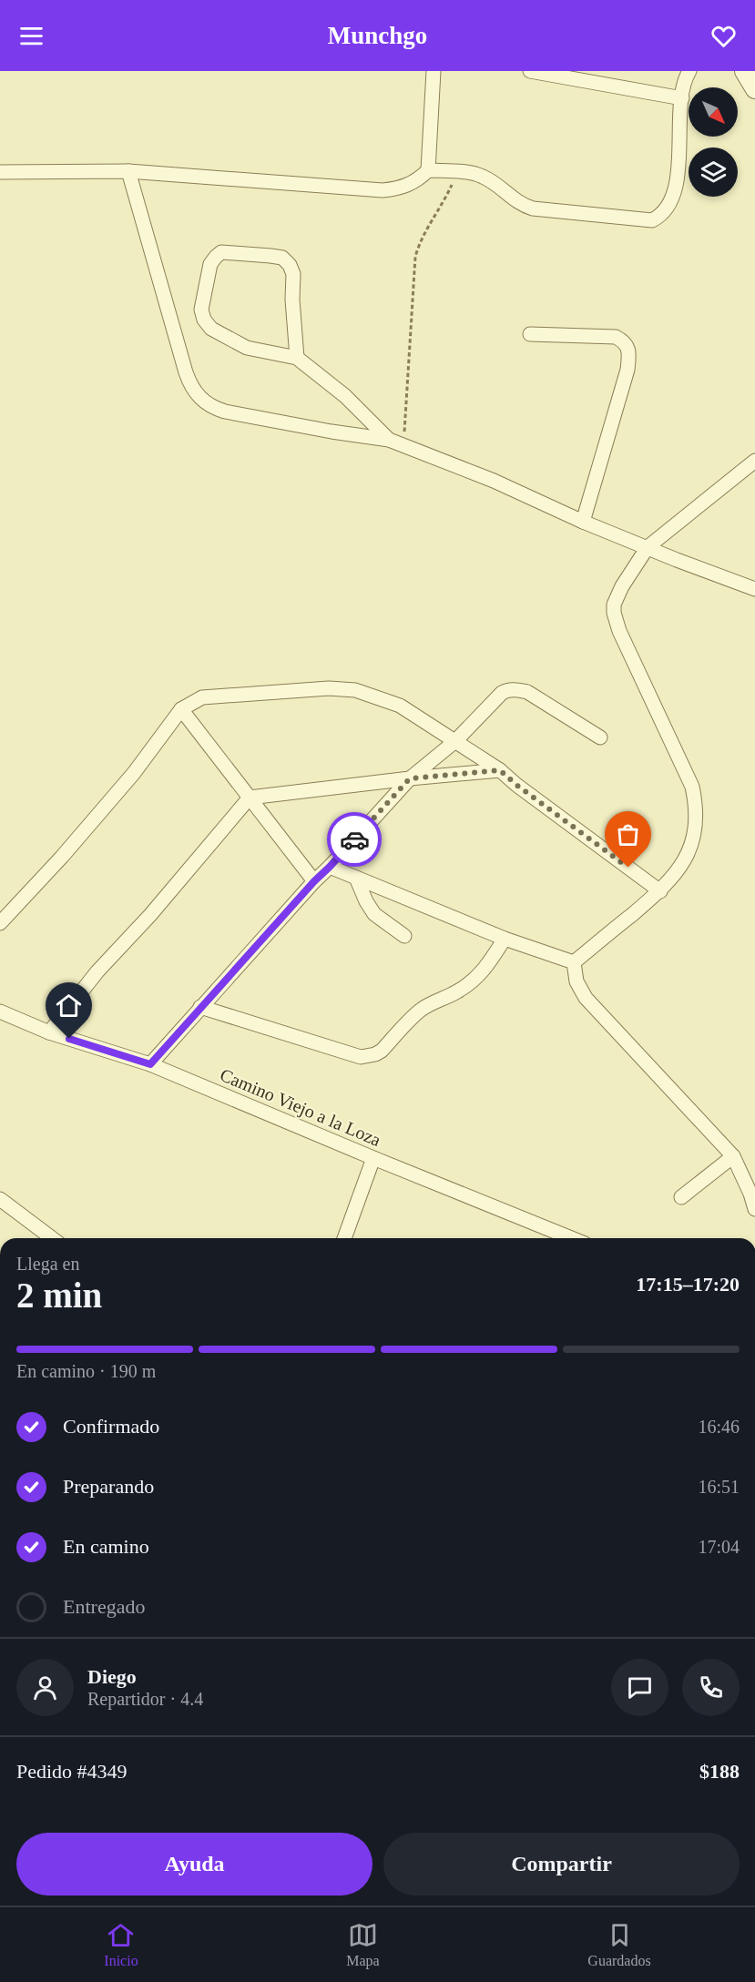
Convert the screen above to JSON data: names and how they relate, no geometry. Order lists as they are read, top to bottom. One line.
{"streets":{"street":["Camino Viejo a la Loza"]},"north":"bottom right","page":{"header":"Munchgo","heading":["2 min","Llega en","17:15–17:20"],"panel":["Diego","Repartidor · 4.4","Pedido #4349","$188"],"bar":"En camino · 190 m","list":[["Confirmado","16:46"],["Preparando","16:51"],["En camino","17:04"],"Entregado"],"buttons":["Ayuda","Compartir"],"tabs":["Inicio","Mapa","Guardados"]}}
